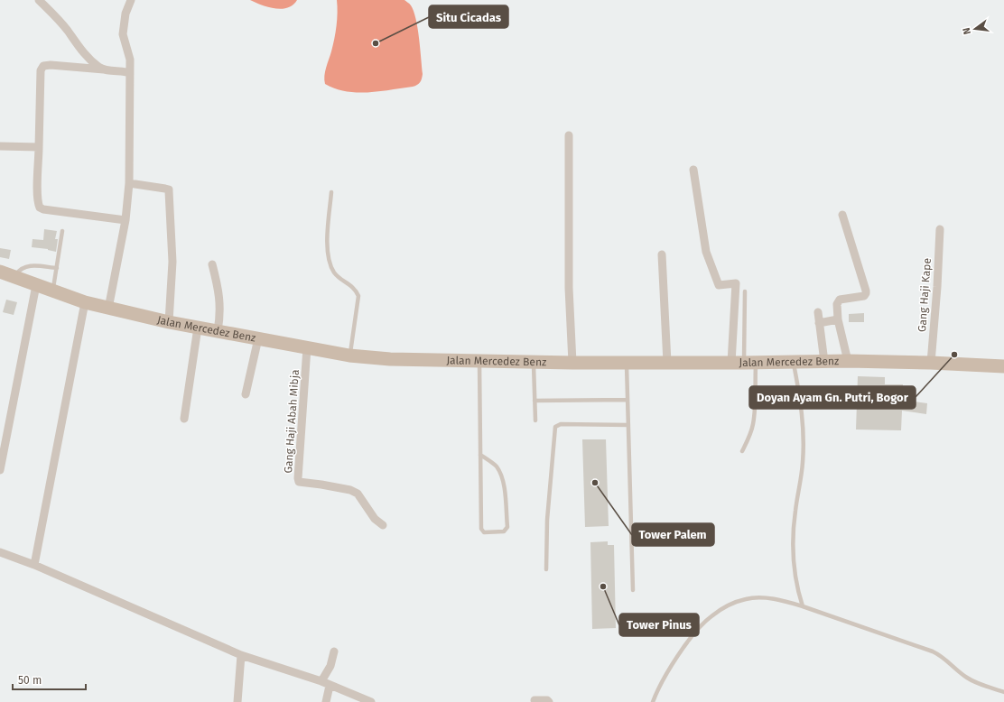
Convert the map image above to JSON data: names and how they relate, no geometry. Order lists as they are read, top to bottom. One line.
{"streets":{"main road":["Jalan Mercedez Benz"],"street":["Gang Haji Kape","Gang Haji Abah Mibja"]},"crossings":[["Gang Haji Kape","Jalan Mercedez Benz"],["Jalan Mercedez Benz","Gang Haji Abah Mibja"]],"places":["Situ Cicadas","Doyan Ayam Gn. Putri, Bogor","Tower Palem","Tower Pinus"],"scale_bar":"50 m","north":"left"}
